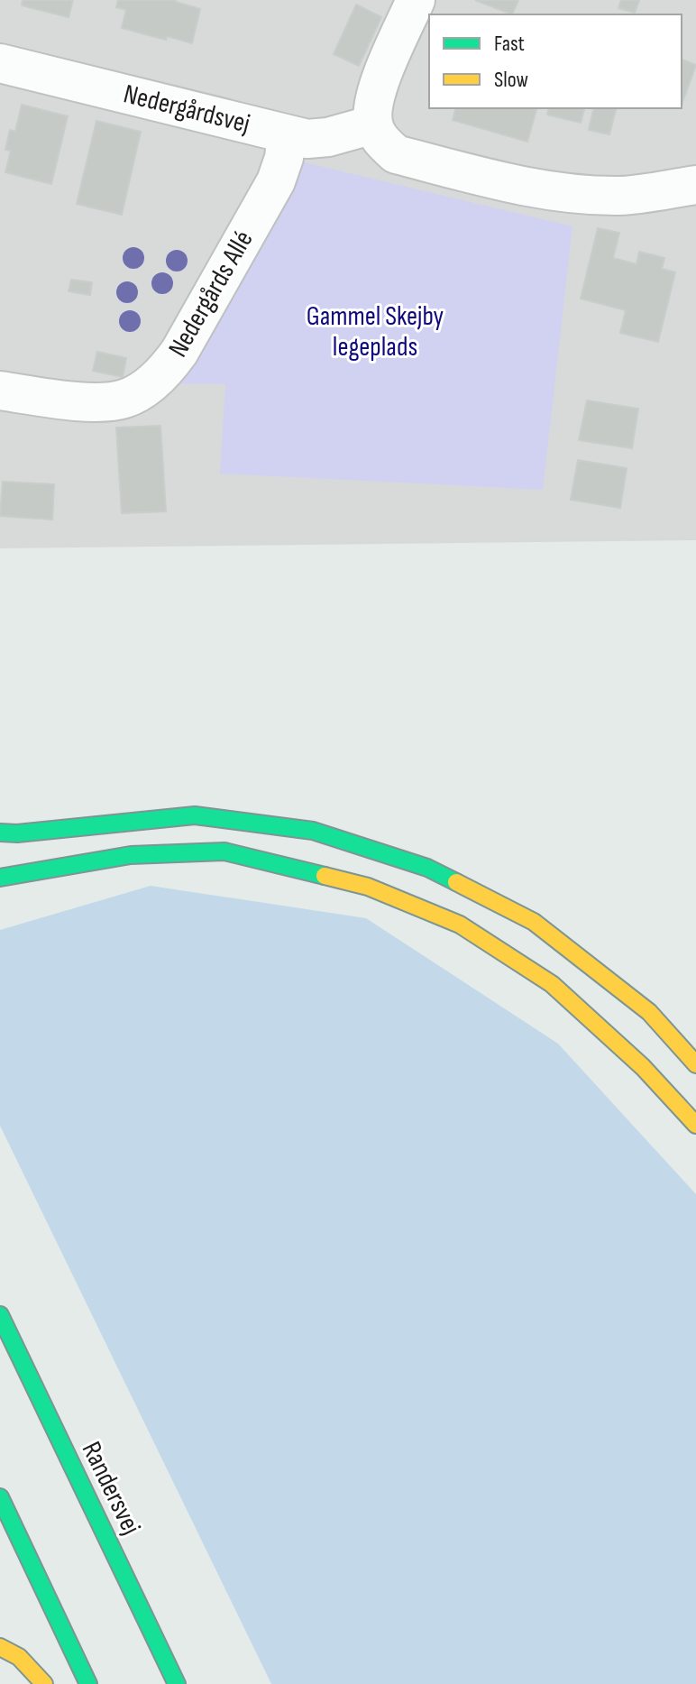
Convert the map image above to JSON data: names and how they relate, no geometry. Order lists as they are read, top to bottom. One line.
{"streets":{"main road":["Randersvej"],"street":["Nedergårdsvej","Nedergårds Allé"]},"crossings":[["Nedergårdsvej","Nedergårds Allé"]],"parks":["Gammel Skejby legeplads"],"legend":["Fast","Slow"]}
